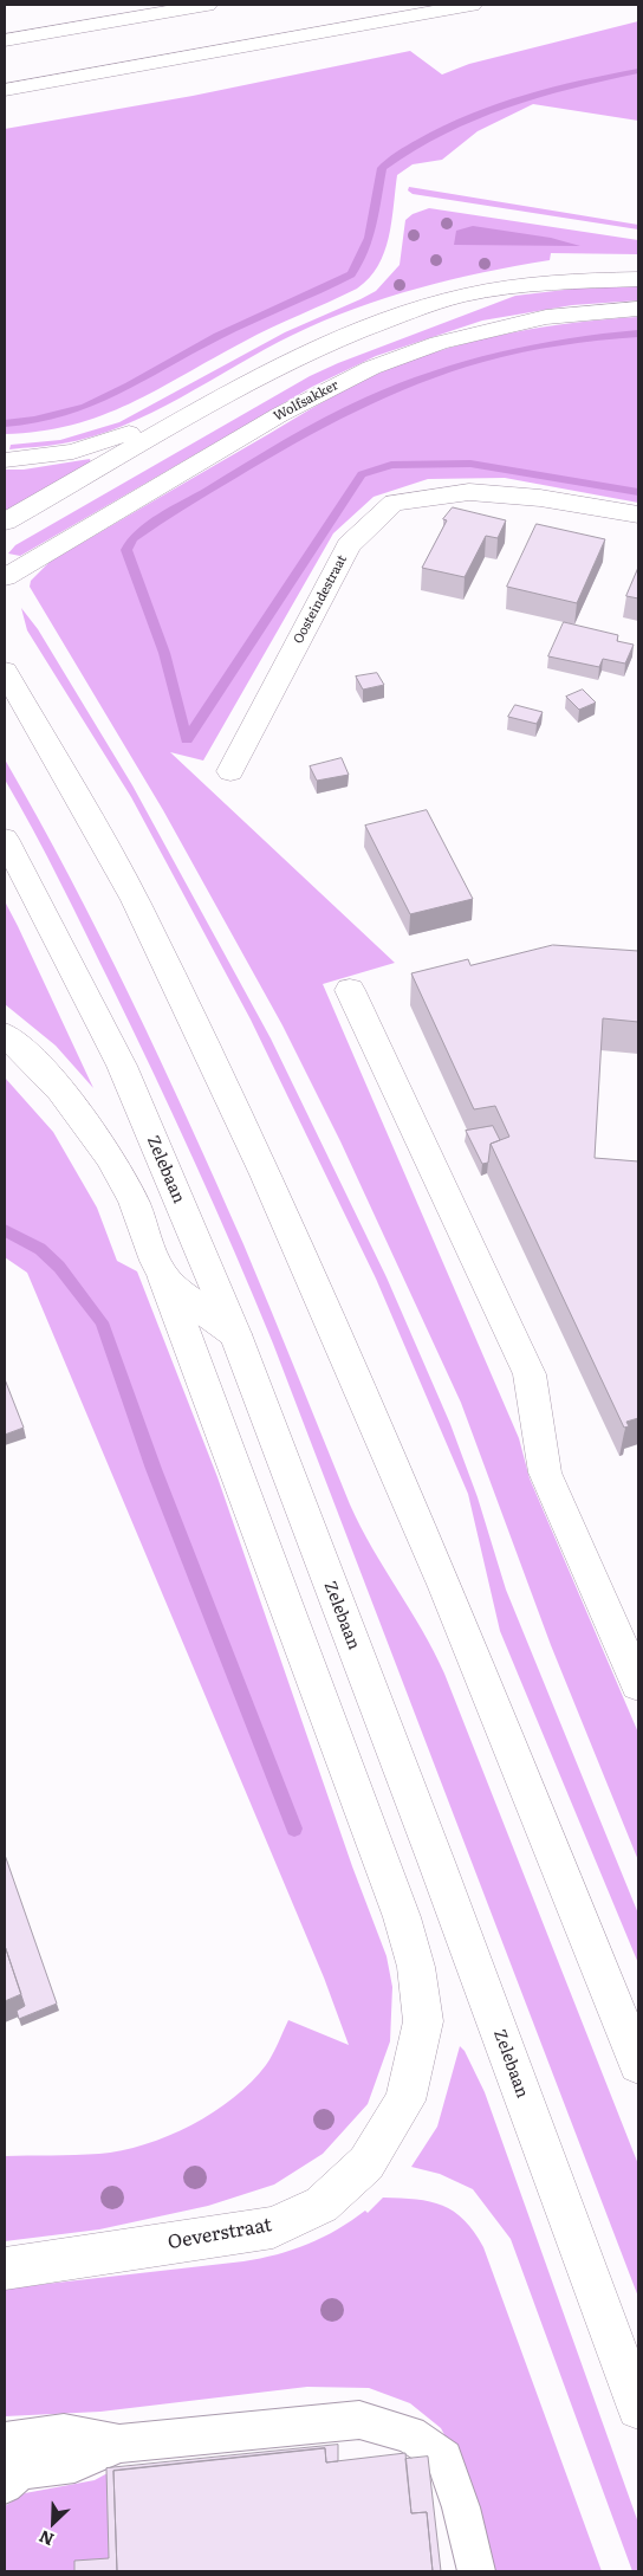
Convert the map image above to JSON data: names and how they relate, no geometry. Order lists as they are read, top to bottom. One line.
{"streets":{"main road":["Wolfsakker","Oosteindestraat","Zelebaan","Oeverstraat"]},"north":"bottom left"}
